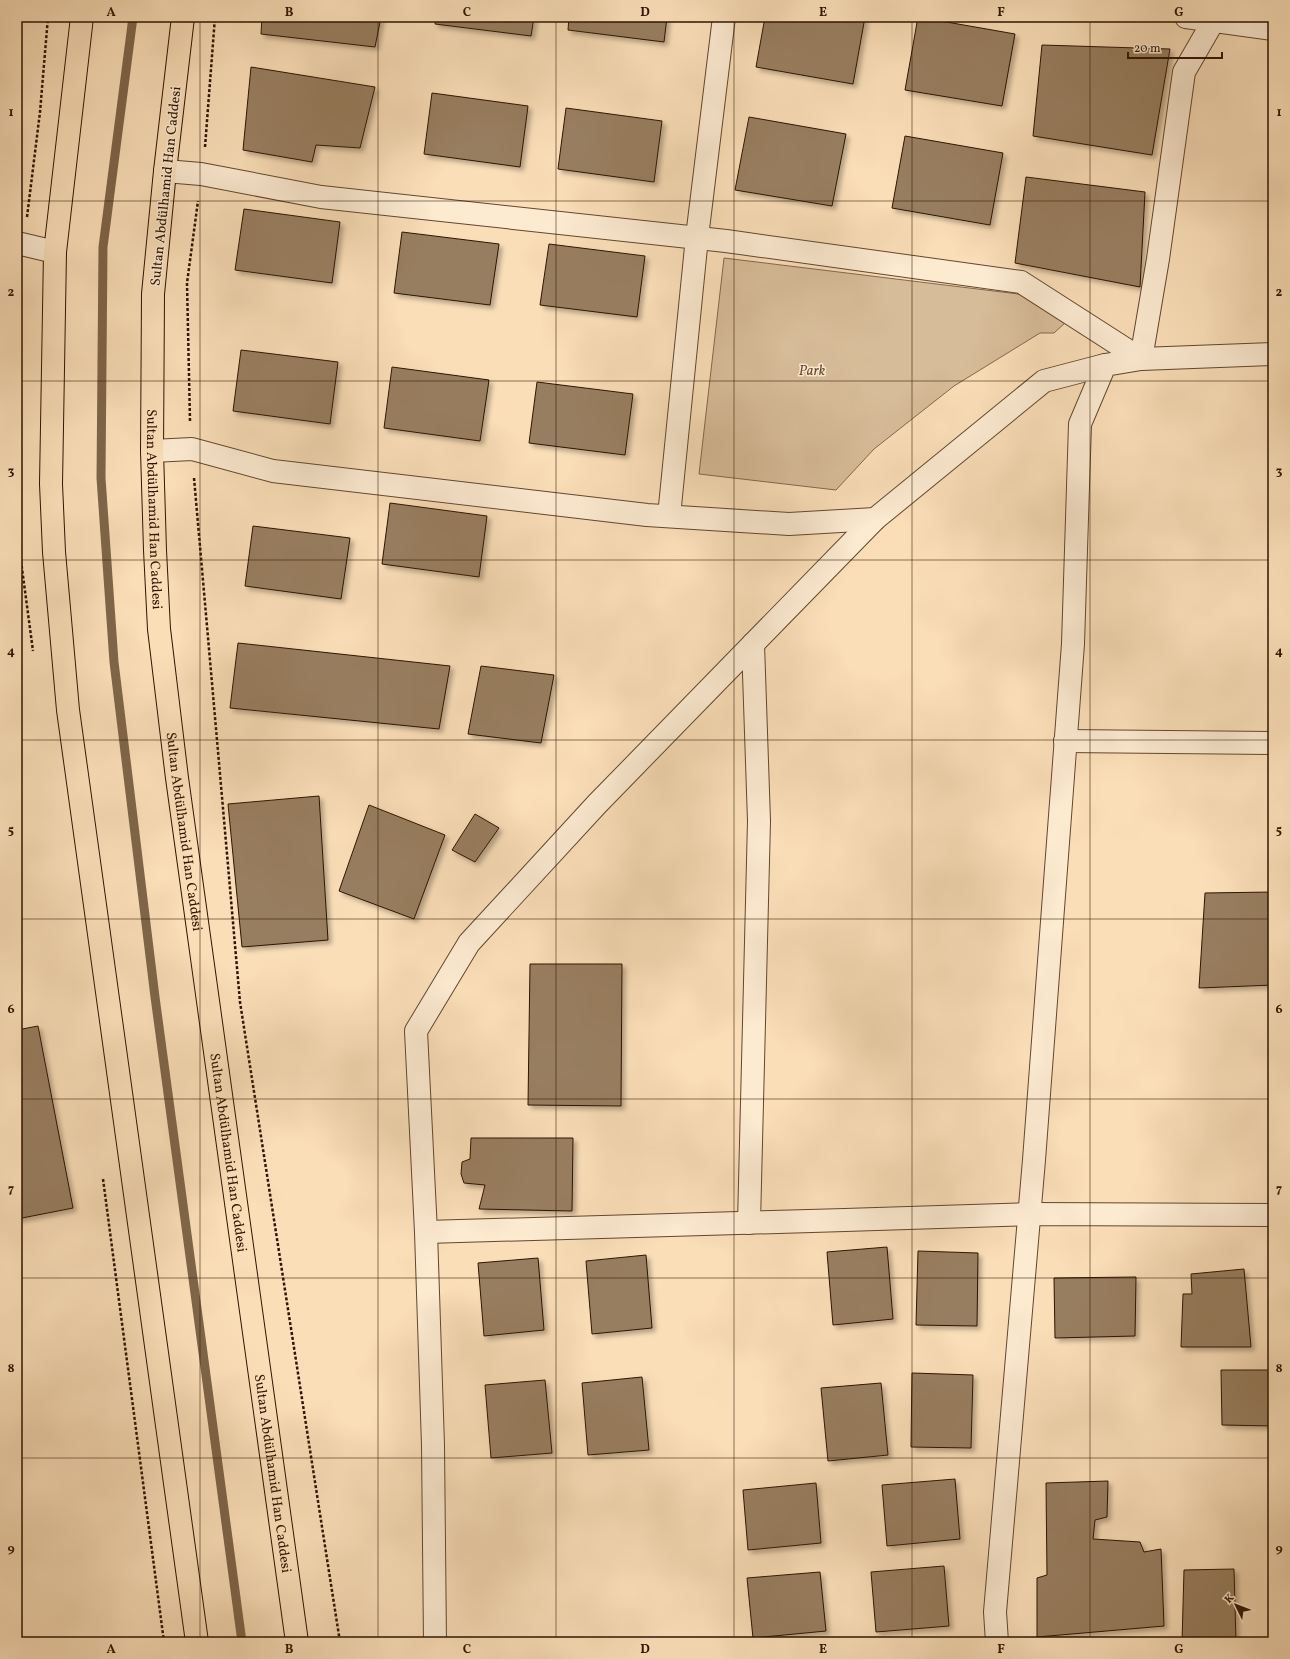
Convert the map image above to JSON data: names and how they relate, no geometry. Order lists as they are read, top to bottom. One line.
{"streets":{"main road":["Sultan Abdülhamid Han Caddesi"]},"parks":["Park"],"scale_bar":"20 m","north":"top left","grid":{"columns":["A","B","C","D","E","F","G"],"rows":["1","2","3","4","5","6","7","8","9"]}}
